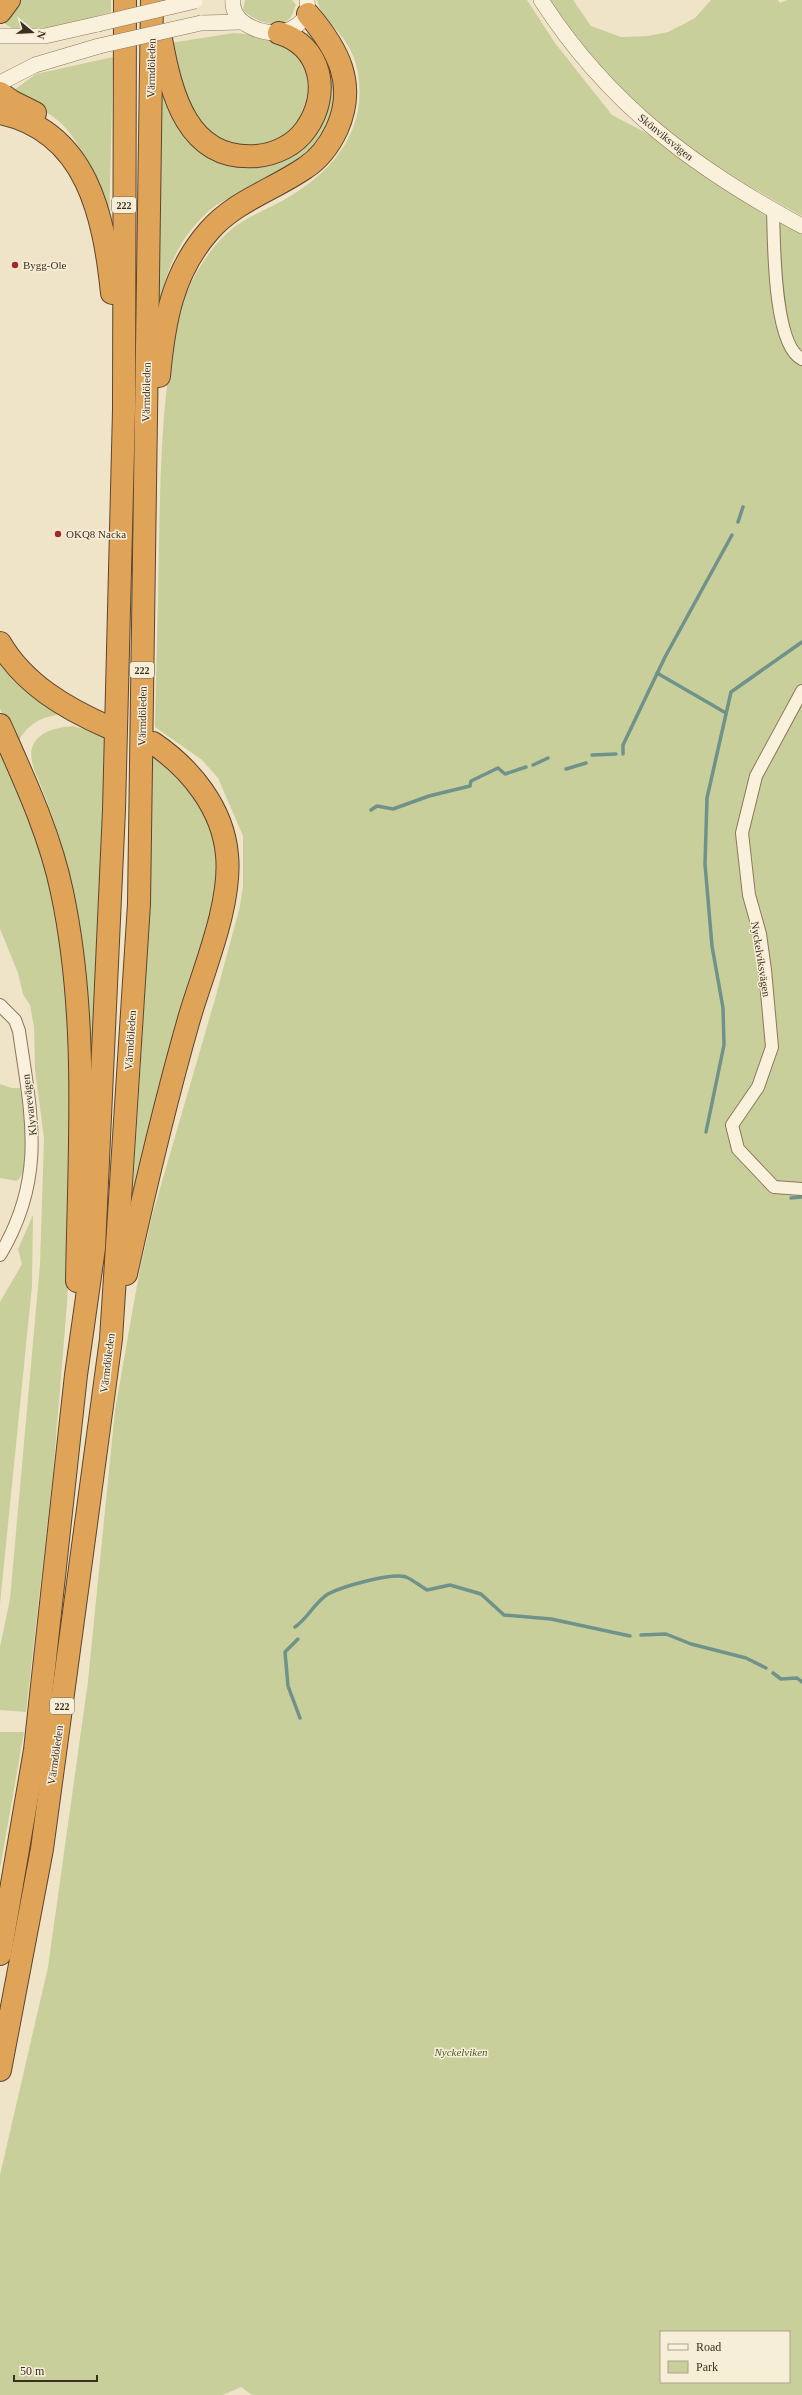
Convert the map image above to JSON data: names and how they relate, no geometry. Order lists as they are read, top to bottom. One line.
{"streets":{"highway":["Värmdöleden","222"],"street":["Skönviksvägen","Nyckelviksvägen","Klyvarevägen"]},"parks":["Nyckelviken"],"places":["Bygg-Ole","OKQ8 Nacka"],"legend":["Road","Park"],"scale_bar":"50 m","north":"right"}
